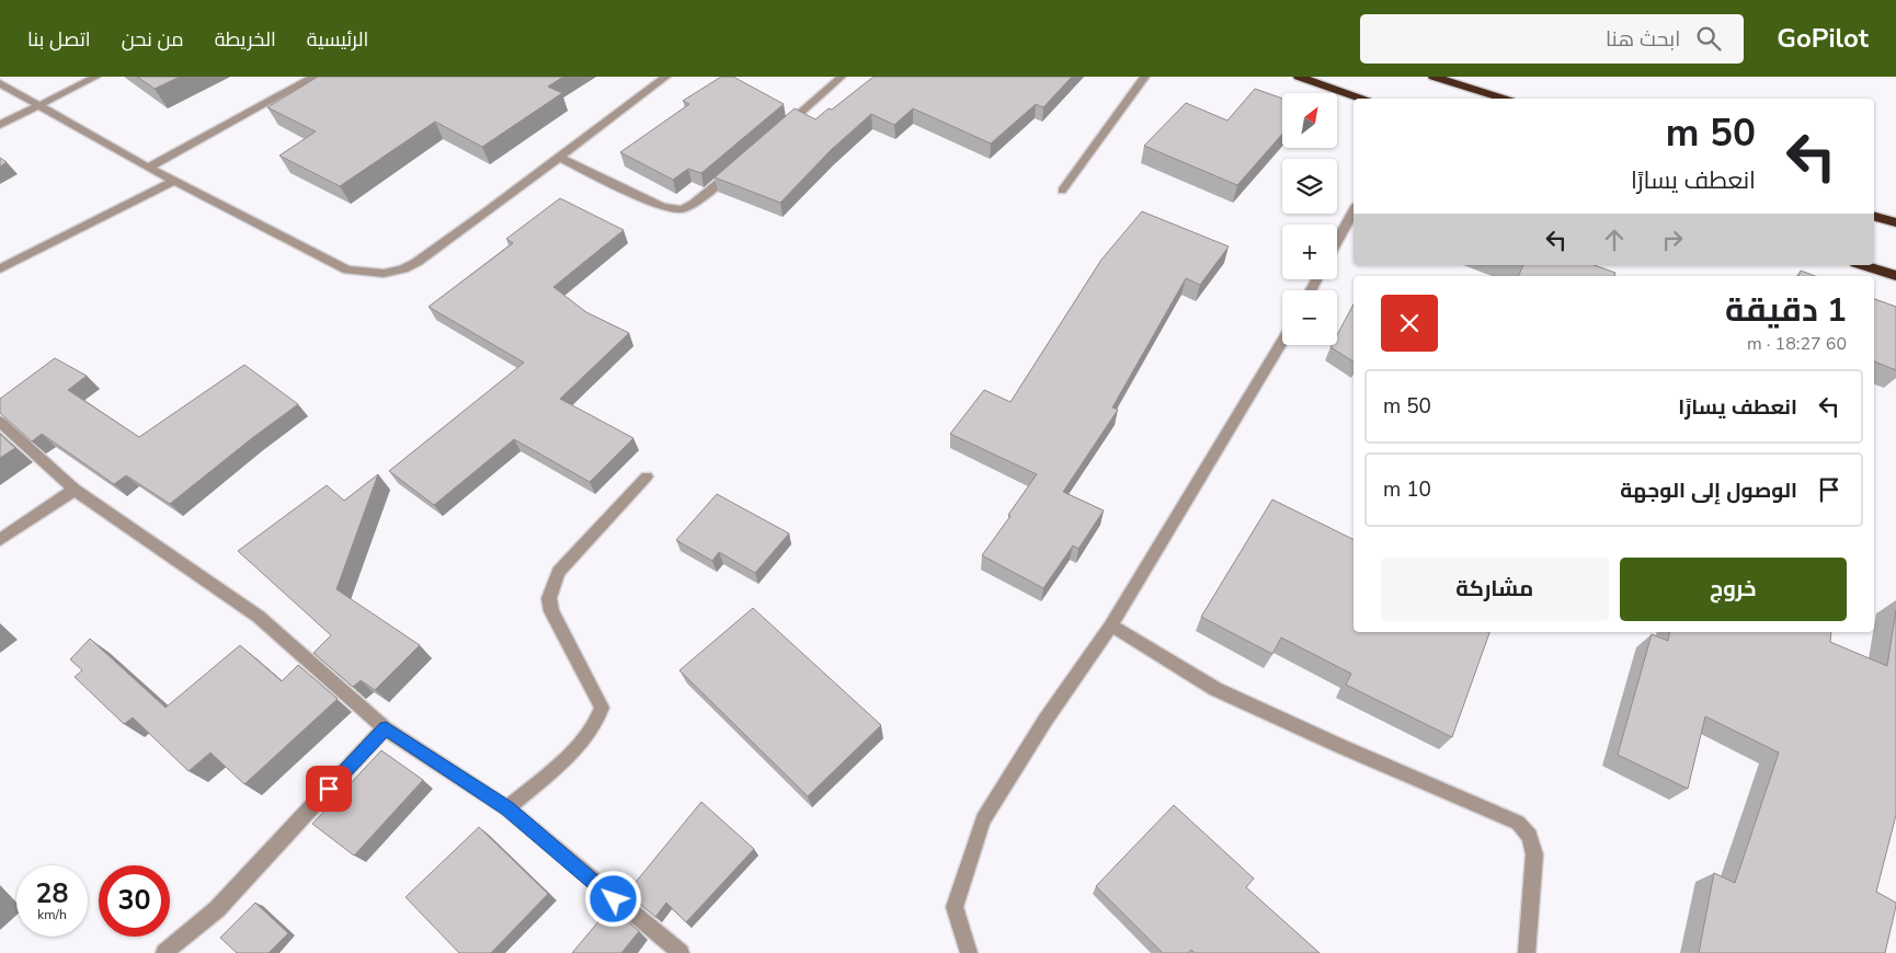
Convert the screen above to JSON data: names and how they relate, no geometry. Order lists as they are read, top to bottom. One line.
{"north":"top right","page":{"header":"GoPilot","search":"ابحث هنا","nav":["الرئيسية","الخريطة","من نحن","اتصل بنا"],"map_buttons":["+","−"],"turn":["50 m","انعطف يسارًا"],"heading":["1 دقيقة","60 m · 18:27"],"list":[{"name":"انعطف يسارًا","value":"50 m"},{"name":"الوصول إلى الوجهة","value":"10 m"}],"buttons":["خروج","مشاركة"],"speed":"28 km/h","limit":"30"}}
